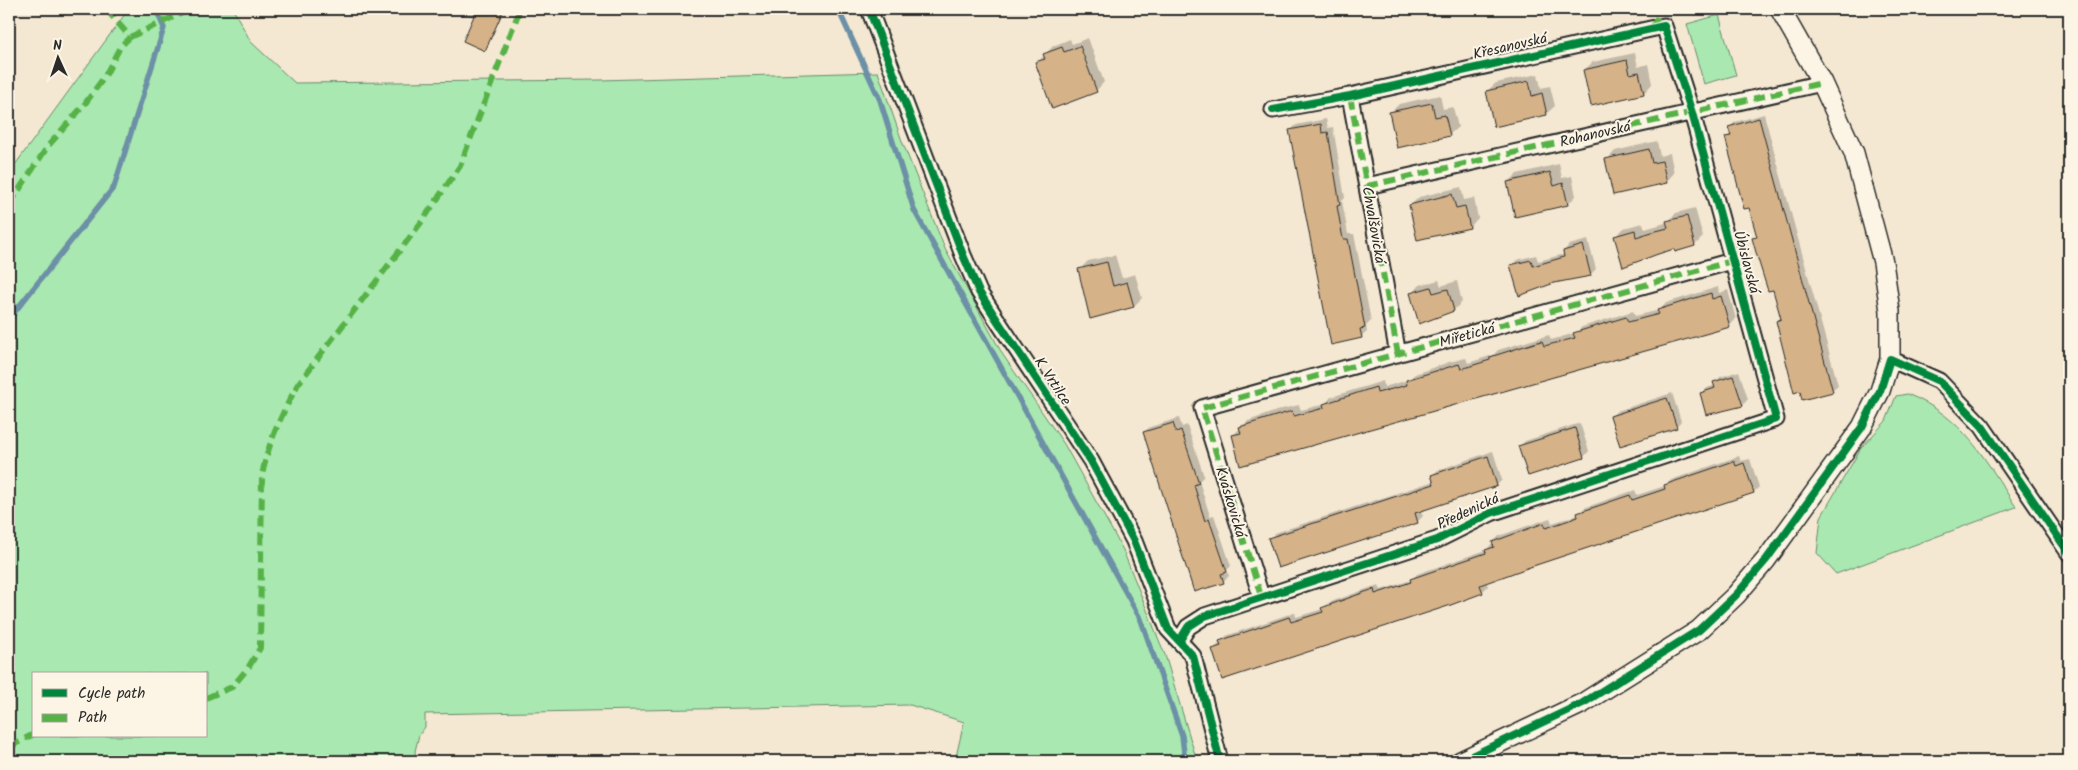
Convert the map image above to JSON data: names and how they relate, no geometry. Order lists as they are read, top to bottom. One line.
{"streets":{"street":["Křesanovská","Rohanovská","Chvalšovická","Úbislavská","Miřetická","K Vrtilce","Kváskovická","Předenická"]},"crossings":[["Křesanovská","Rohanovská"],["Křesanovská","Chvalšovická"],["Křesanovská","Úbislavská"],["Rohanovská","Chvalšovická"],["Rohanovská","Úbislavská"],["Chvalšovická","Miřetická"],["Úbislavská","Miřetická"],["Úbislavská","Předenická"],["Miřetická","Kváskovická"],["K Vrtilce","Předenická"],["Kváskovická","Předenická"]],"legend":["Cycle path","Path"],"north":"top"}
